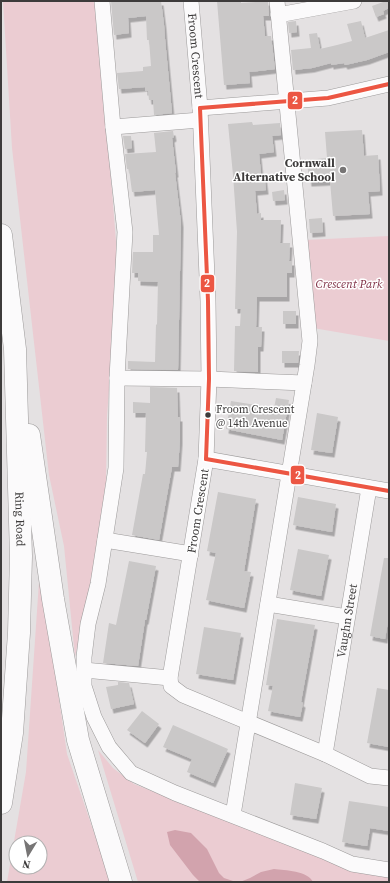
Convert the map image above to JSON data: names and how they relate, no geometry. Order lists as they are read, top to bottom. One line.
{"streets":{"highway":["Ring Road"],"street":["Froom Crescent","Vaughn Street"]},"parks":["Crescent Park"],"places":["Cornwall Alternative School","Froom Crescent @ 14th Avenue"],"lines":["transit line 2"],"north":"bottom"}
